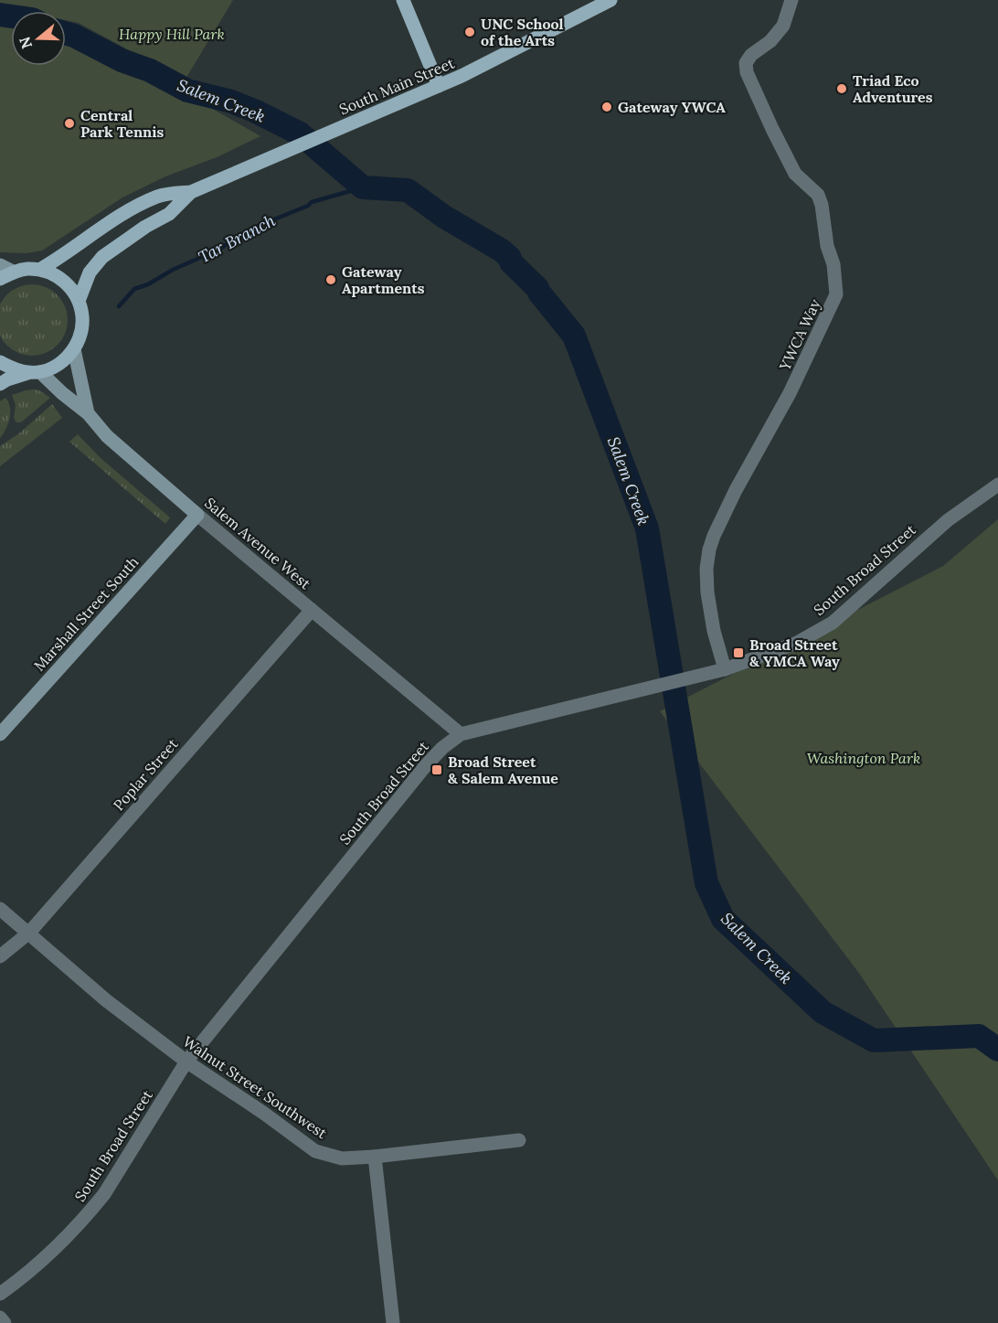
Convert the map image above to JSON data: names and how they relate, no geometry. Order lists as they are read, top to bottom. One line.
{"streets":{"main road":["South Main Street","Salem Avenue West","Marshall Street South"],"street":["YWCA Way","South Broad Street","Poplar Street","Walnut Street Southwest"]},"crossings":[["YWCA Way","South Broad Street"],["Salem Avenue West","South Broad Street"],["Salem Avenue West","Marshall Street South"],["Salem Avenue West","Poplar Street"],["South Broad Street","Walnut Street Southwest"],["Poplar Street","Walnut Street Southwest"]],"water":["Salem Creek","Tar Branch"],"parks":["Happy Hill Park","Washington Park"],"places":{"other":["UNC School of the Arts","Triad Eco Adventures","Gateway YWCA","Central Park Tennis","Gateway Apartments"],"transit":["Broad Street & YMCA Way","Broad Street & Salem Avenue"]},"north":"left"}
